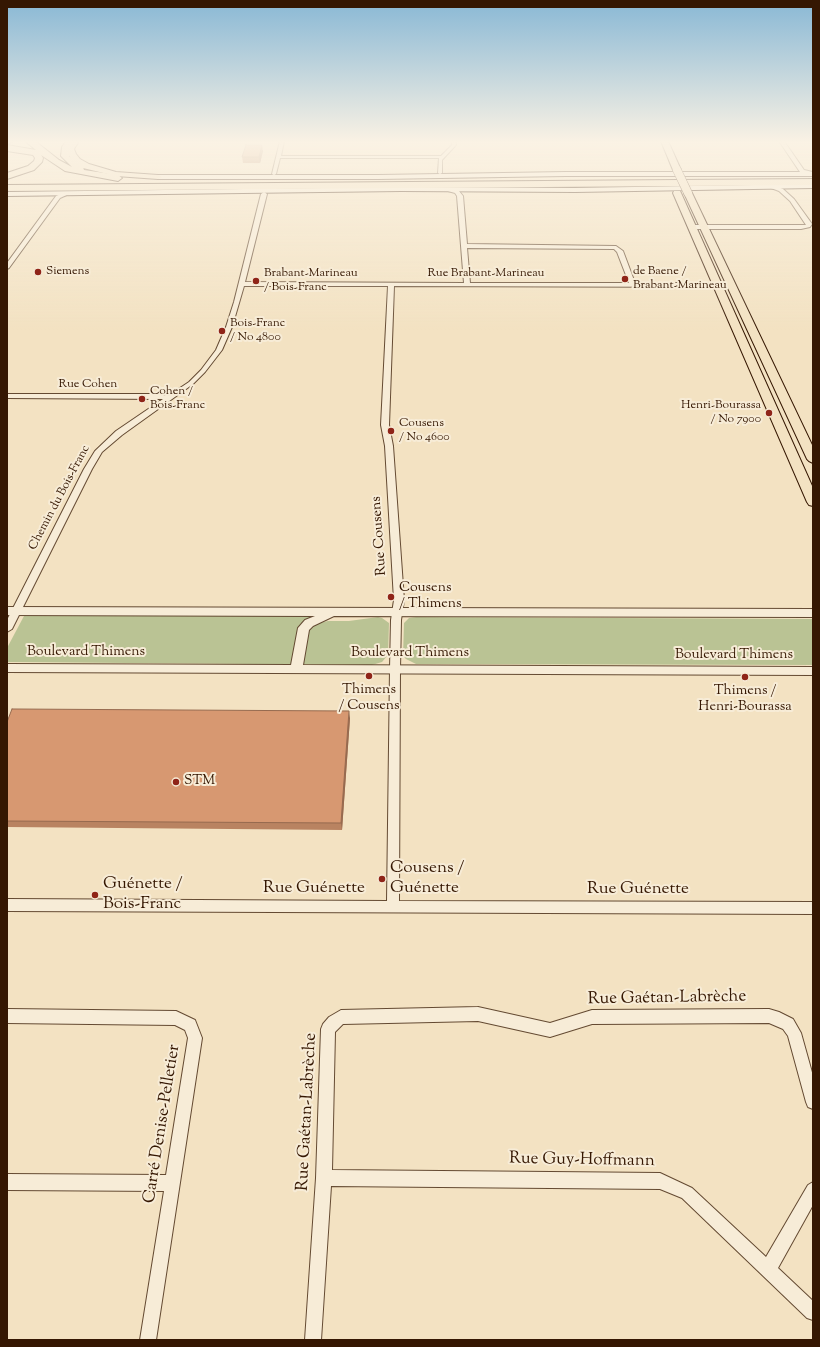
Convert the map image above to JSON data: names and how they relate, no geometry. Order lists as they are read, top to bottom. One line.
{"streets":{"street":["Rue Brabant-Marineau","Rue Cohen","Chemin du Bois-Franc","Rue Cousens","Boulevard Thimens","Rue Guénette","Rue Gaétan-Labrèche","Carré Denise-Pelletier","Rue Guy-Hoffmann"]},"crossings":[["Rue Brabant-Marineau","Chemin du Bois-Franc"],["Rue Brabant-Marineau","Rue Cousens"],["Rue Cohen","Chemin du Bois-Franc"],["Rue Cousens","Boulevard Thimens"],["Rue Cousens","Rue Guénette"],["Rue Gaétan-Labrèche","Rue Guy-Hoffmann"]],"places":["Siemens","de Baene / Brabant-Marineau","Brabant-Marineau / Bois-Franc","Bois-Franc / No 4800","Cohen / Bois-Franc","Henri-Bourassa / No 7900","Cousens / No 4600","Cousens / Thimens","Thimens / Cousens","Thimens / Henri-Bourassa","STM","Cousens / Guénette","Guénette / Bois-Franc"]}
